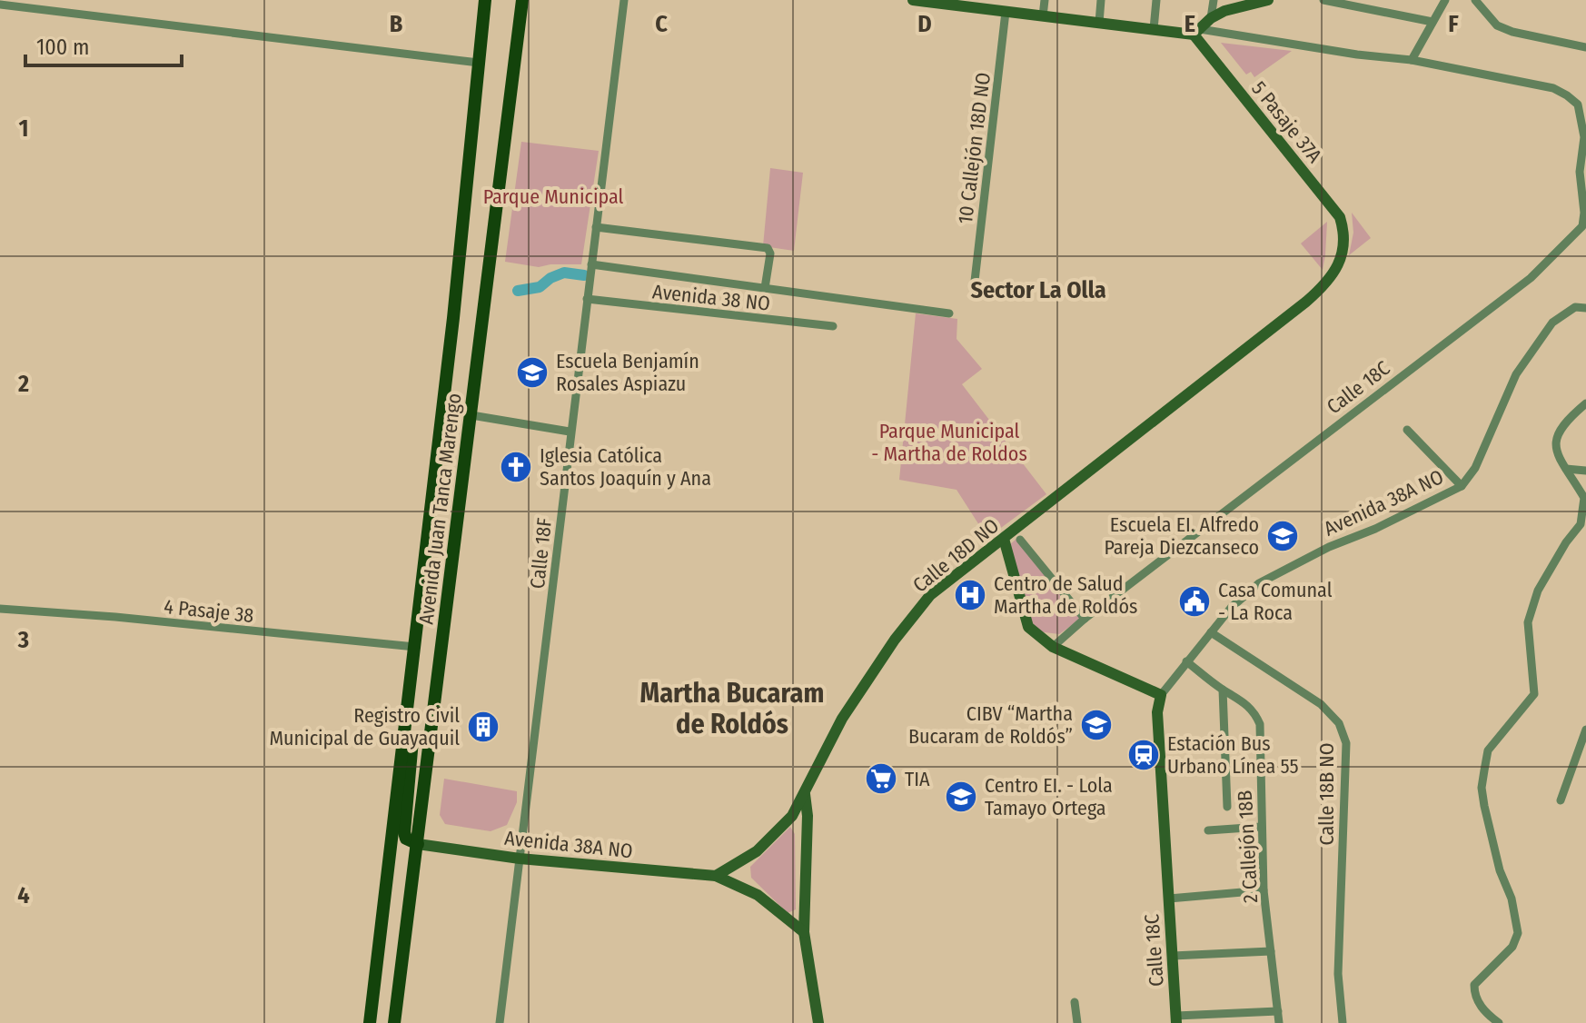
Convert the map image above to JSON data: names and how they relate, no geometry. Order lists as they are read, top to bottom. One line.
{"streets":{"main road":["Avenida Juan Tanca Marengo"],"street":["5 Pasaje 37A","10 Callejón 18D NO","Avenida 38 NO","Calle 18C","Avenida 38A NO","Calle 18F","Calle 18D NO","4 Pasaje 38","Calle 18B NO","2 Callejón 18B"]},"crossings":[["5 Pasaje 37A","Calle 18D NO"],["Avenida 38 NO","Calle 18F"],["Avenida 38A NO","Avenida Juan Tanca Marengo"],["Avenida 38A NO","Calle 18F"],["Avenida 38A NO","Calle 18D NO"],["Avenida 38A NO","Calle 18B NO"],["Avenida Juan Tanca Marengo","4 Pasaje 38"]],"districts":["Sector La Olla","Martha Bucaram de Roldós"],"parks":["Parque Municipal","Parque Municipal - Martha de Roldos"],"places":{"school or university":["Escuela Benjamín Rosales Aspiazu","Escuela EI. Alfredo Pareja Diezcanseco","CIBV “Martha Bucaram de Roldós”","Centro EI. - Lola Tamayo Ortega"],"church":["Iglesia Católica Santos Joaquín y Ana"],"hospital":["Centro de Salud Martha de Roldós"],"public building":["Casa Comunal - La Roca"],"building":["Registro Civil Municipal de Guayaquil"],"station":["Estación Bus Urbano Línea 55"],"supermarket":["TIA"]},"scale_bar":"100 m","grid":{"columns":["B","C","D","E","F"],"rows":["1","2","3","4"]}}
